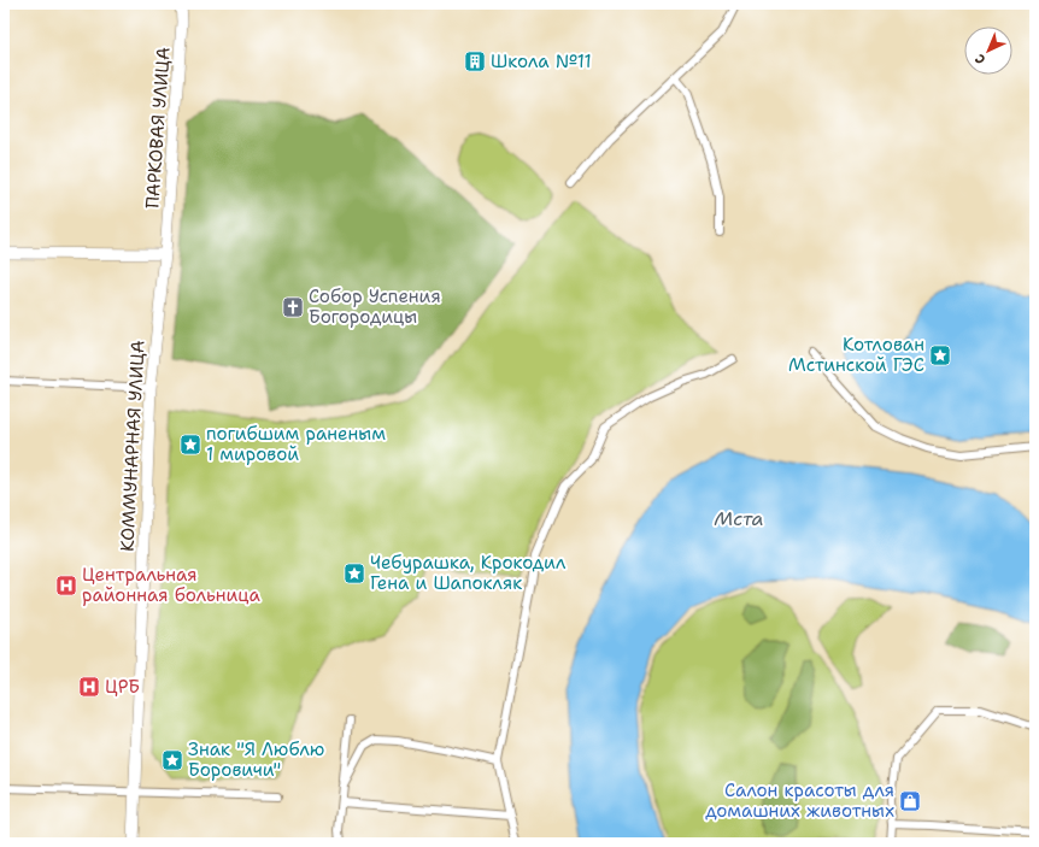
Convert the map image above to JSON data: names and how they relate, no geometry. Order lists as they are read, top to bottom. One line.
{"streets":{"main road":["ПАРКОВАЯ УЛИЦА","КОММУНАРНАЯ УЛИЦА"]},"crossings":[["ПАРКОВАЯ УЛИЦА","КОММУНАРНАЯ УЛИЦА"]],"water":["Мста"],"places":{"building":["Школа №11"],"church":["Собор Успения Богородицы"],"place":["Котлован Мстинской ГЭС","погибшим раненым 1 мировой","Чебурашка, Крокодил Гена и Шапокляк","Знак \"Я Люблю Боровичи\""],"hospital":["Центральная районная больница","ЦРБ"],"shop":["Салон красоты для домашних животных"]},"north":"bottom left"}
